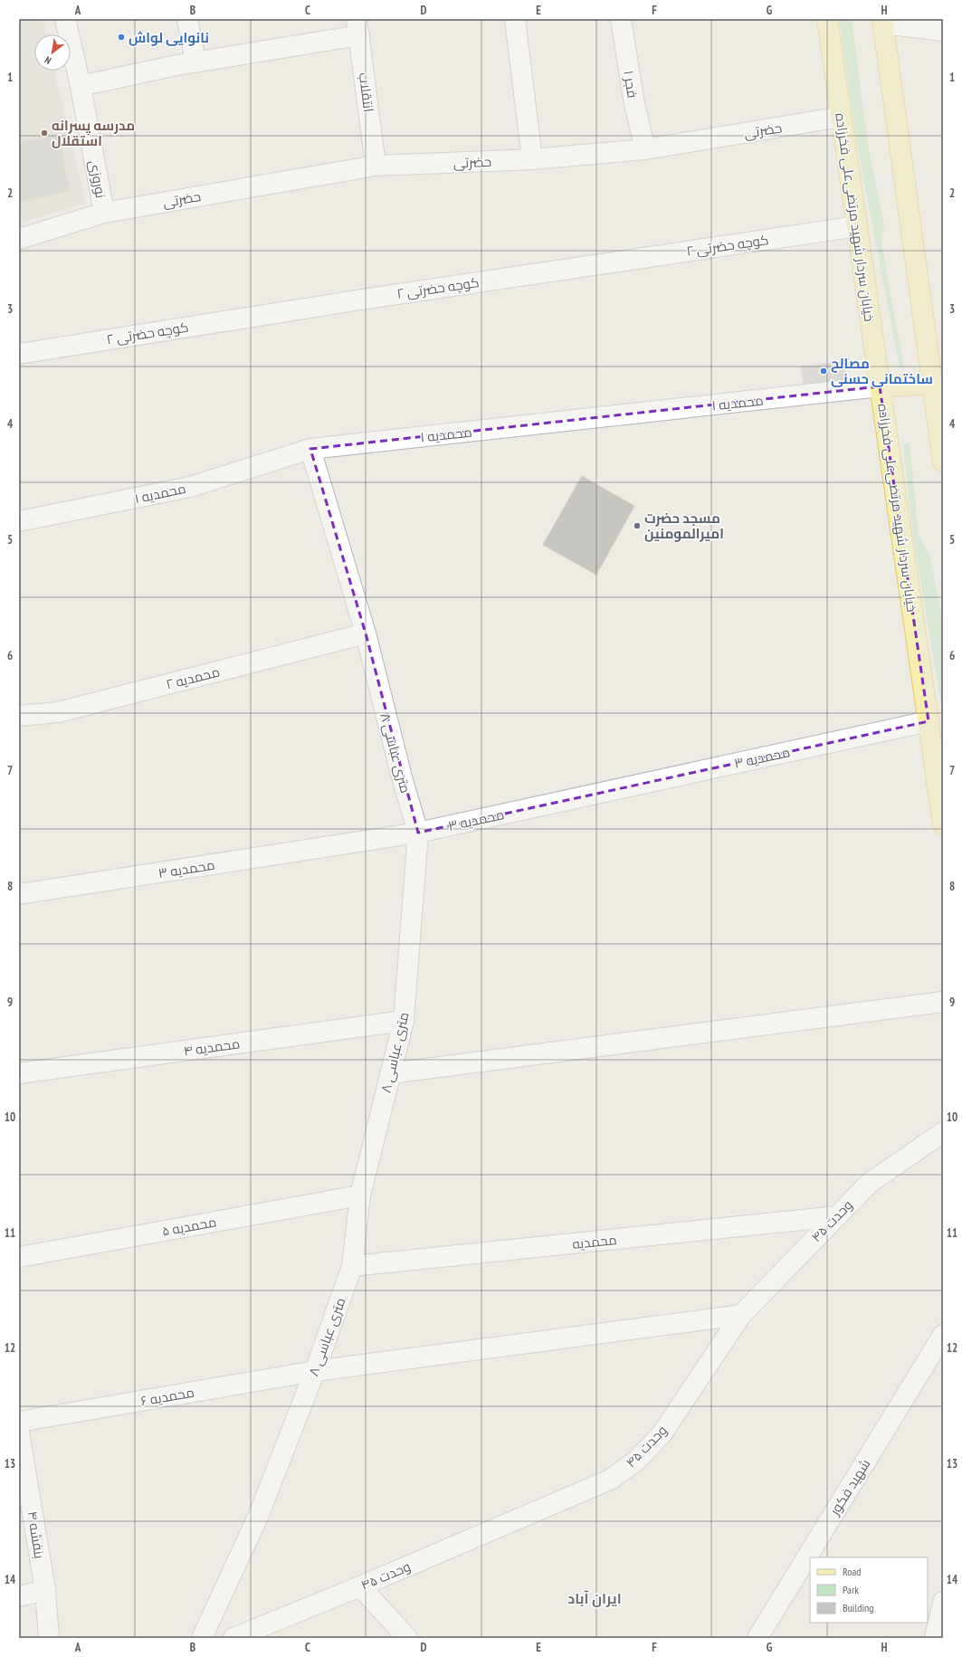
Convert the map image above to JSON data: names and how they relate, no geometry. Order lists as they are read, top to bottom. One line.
{"streets":{"main road":["خیابان سردار شهید مرتضی‌علی فخرزاده"],"street":["فجر ۱","انتقلاب","حضرتی","نوروزی","کوچه حضرتی ۲","محمدیه ۱","محمدیه ۲","۸ متری عباسی","محمدیه ۳","محمدیه ۴","وحدت ۴۵","محمدیه ۵","محمدیه","محمدیه ۶","شهید فکور","بنفشه ۴"]},"crossings":[["فجر ۱","حضرتی"],["انتقلاب","حضرتی"],["حضرتی","نوروزی"],["حضرتی","خیابان سردار شهید مرتضی‌علی فخرزاده"],["خیابان سردار شهید مرتضی‌علی فخرزاده","کوچه حضرتی ۲"],["خیابان سردار شهید مرتضی‌علی فخرزاده","محمدیه ۱"],["خیابان سردار شهید مرتضی‌علی فخرزاده","محمدیه ۳"],["محمدیه ۱","۸ متری عباسی"],["محمدیه ۲","۸ متری عباسی"],["۸ متری عباسی","محمدیه ۳"],["۸ متری عباسی","محمدیه ۴"],["۸ متری عباسی","محمدیه ۵"],["۸ متری عباسی","محمدیه"],["۸ متری عباسی","محمدیه ۶"],["وحدت ۴۵","محمدیه"],["وحدت ۴۵","محمدیه ۶"]],"districts":["ایران آباد"],"places":["نانوایی لواش","مدرسه پسرانه استقلال","مصالح ساختمانی حسنی","مسجد حضرت امیرالمومنین"],"legend":["Road","Park","Building"],"north":"bottom left","grid":{"columns":["A","B","C","D","E","F","G","H"],"rows":["1","2","3","4","5","6","7","8","9","10","11","12","13","14"]}}
